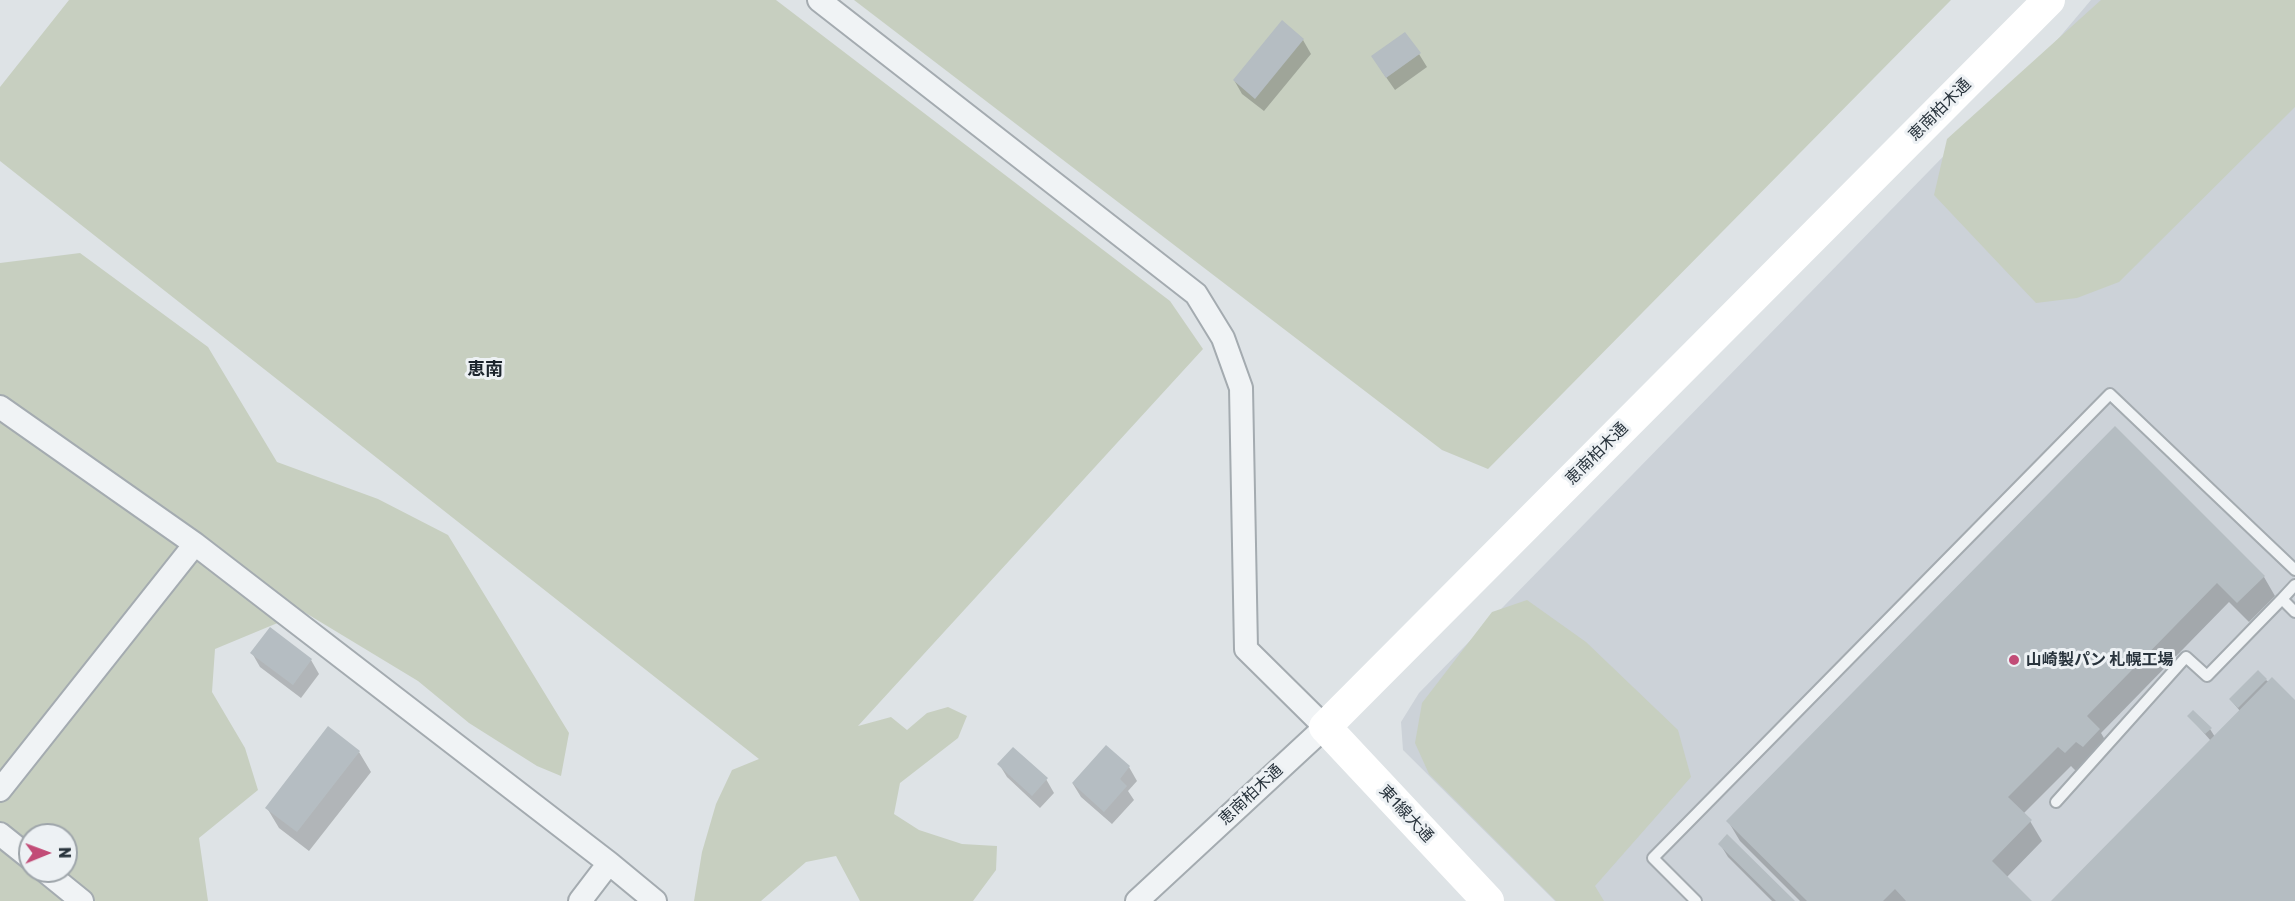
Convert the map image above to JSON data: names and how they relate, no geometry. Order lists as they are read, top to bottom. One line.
{"streets":{"street":["恵南柏木通","東1線大通"]},"crossings":[["恵南柏木通","東1線大通"]],"districts":["恵南"],"places":["山崎製パン 札幌工場"],"north":"right"}
